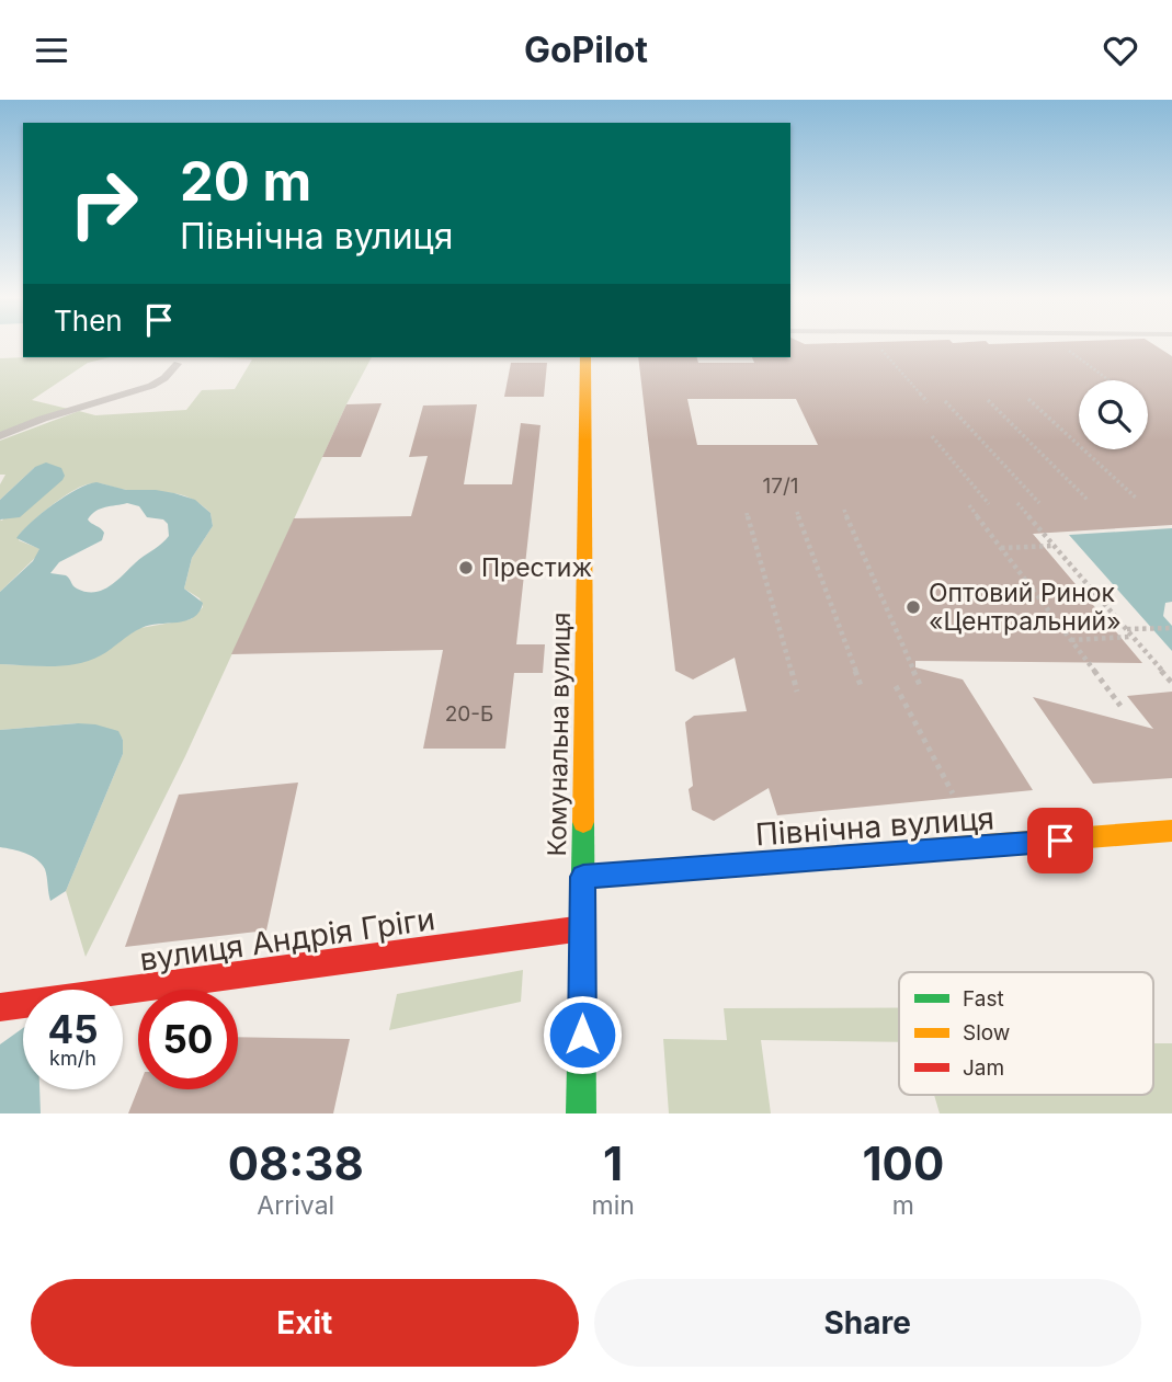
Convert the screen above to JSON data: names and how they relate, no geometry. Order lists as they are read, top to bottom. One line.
{"streets":{"main road":["Комунальна вулиця","Північна вулиця","вулиця Андрія Гріги"]},"crossings":[["Комунальна вулиця","Північна вулиця"],["Комунальна вулиця","вулиця Андрія Гріги"]],"places":["Престиж","Оптовий Ринок «Центральний»"],"house_numbers":["17/1","20-Б"],"legend":["Fast","Slow","Jam"],"page":{"header":"GoPilot","turn":["20 m","Північна вулиця"],"then":"Then","speed":"45 km/h","limit":"50","eta":["08:38","Arrival","1","min","100","m"],"buttons":["Exit","Share"]}}
